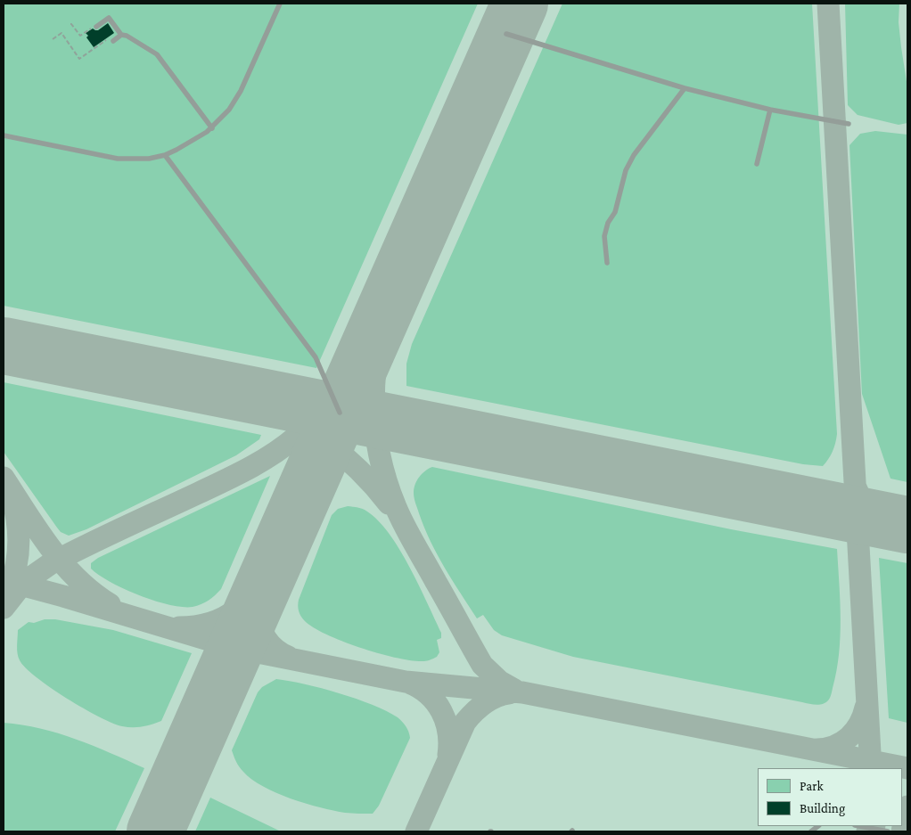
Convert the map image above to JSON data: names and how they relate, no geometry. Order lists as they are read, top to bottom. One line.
{"legend":["Park","Building"]}
